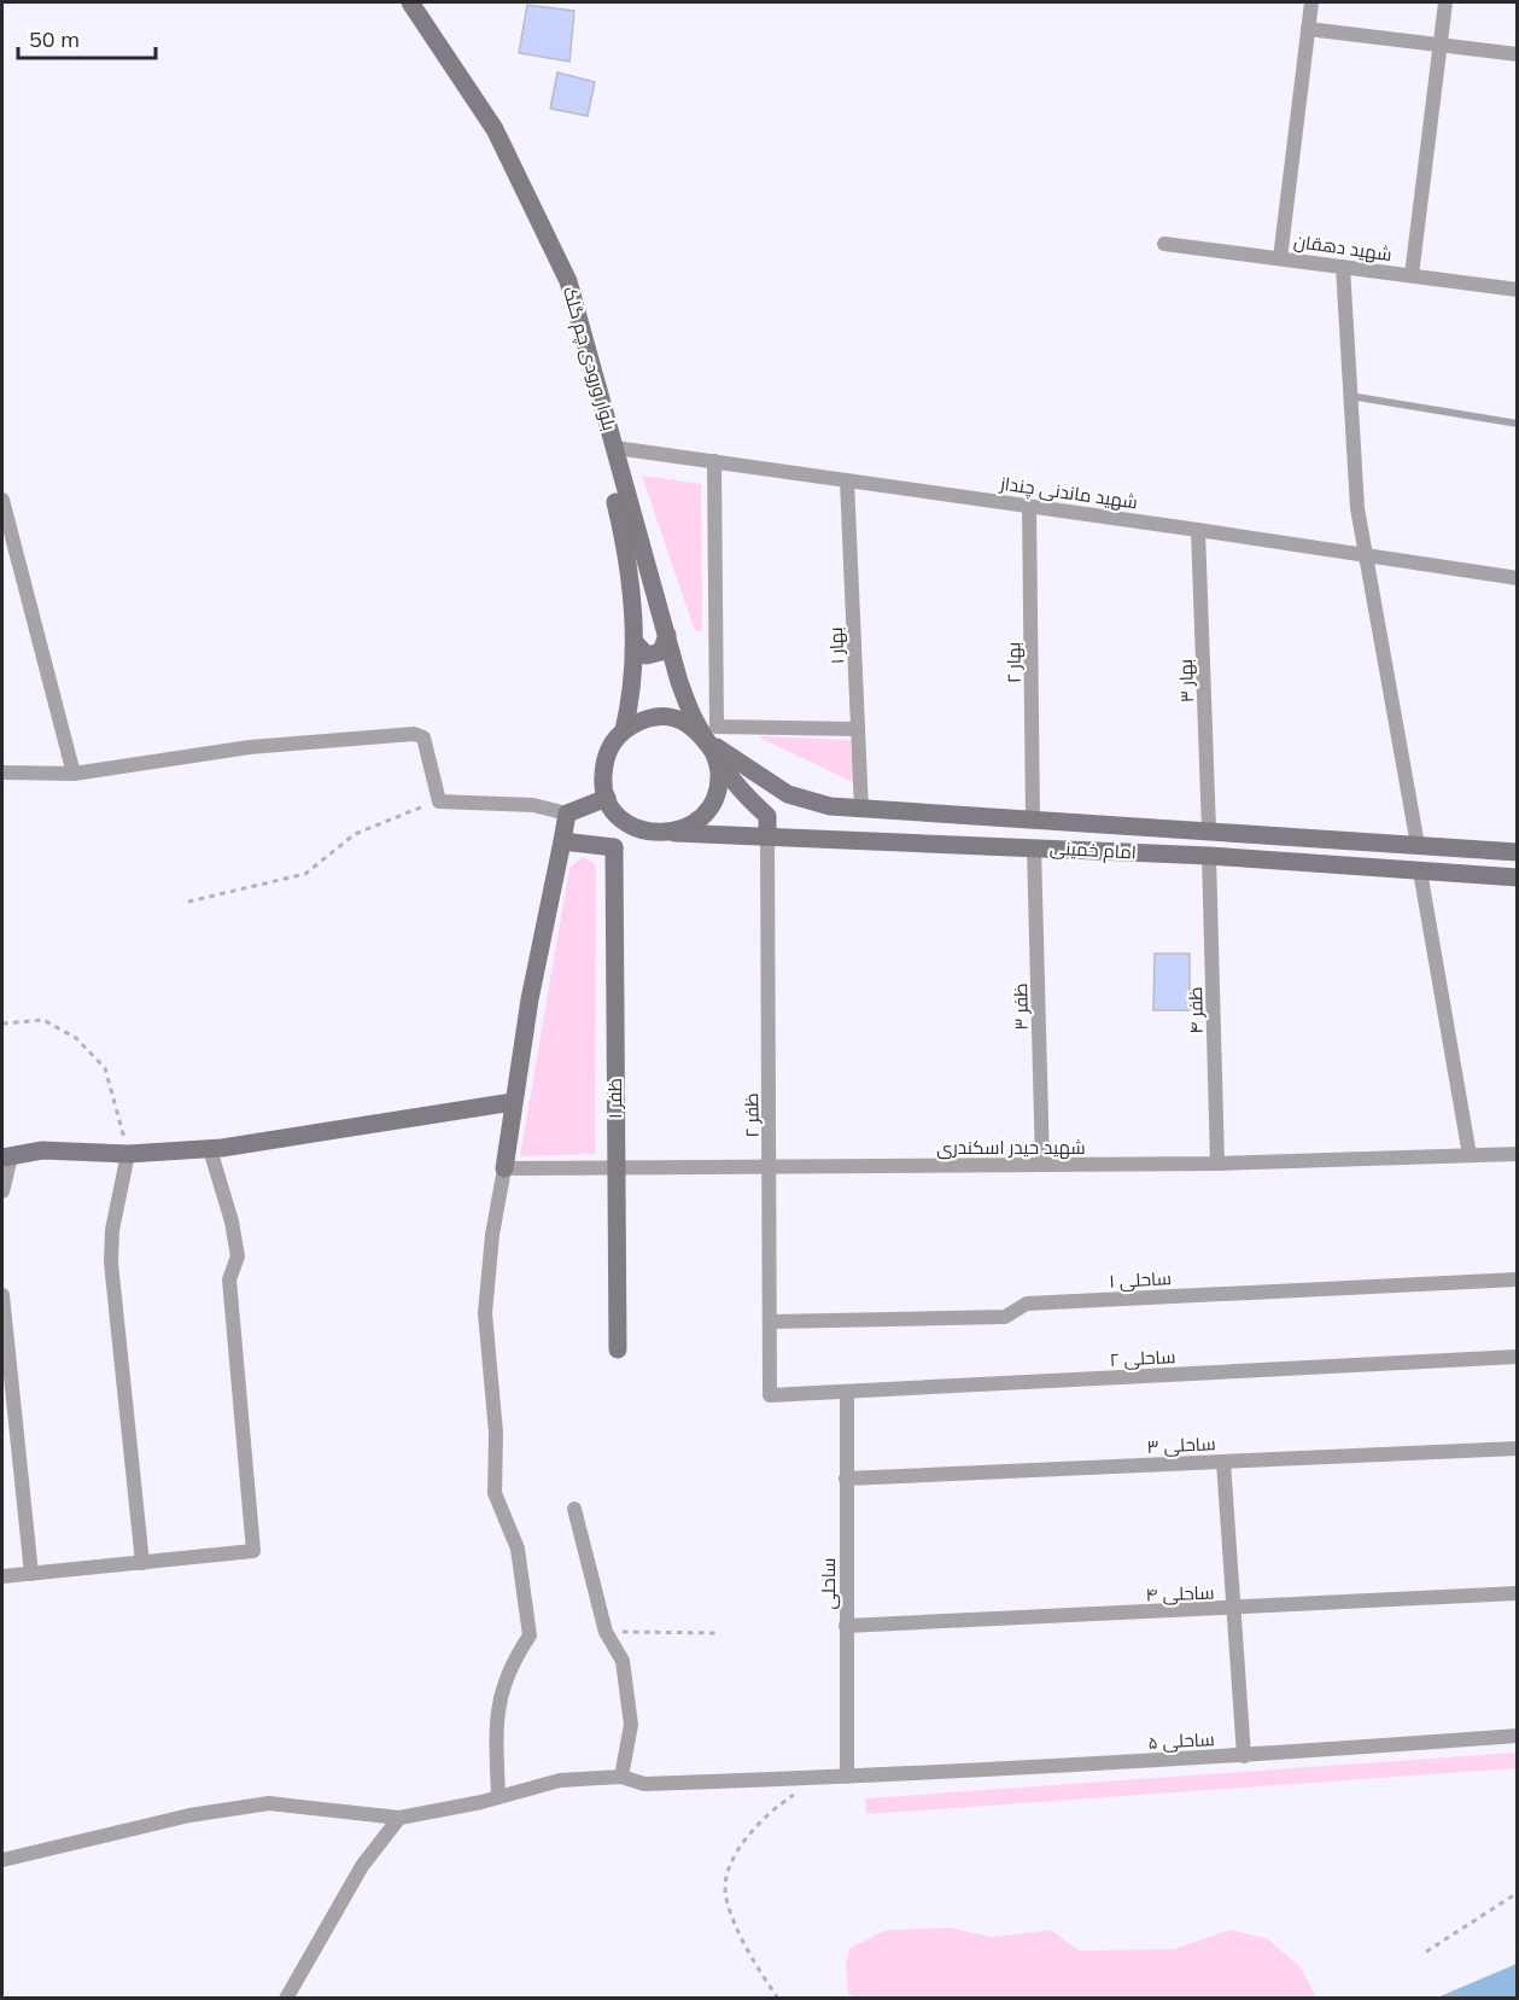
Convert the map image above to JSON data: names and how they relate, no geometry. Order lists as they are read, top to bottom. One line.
{"streets":{"street":["شهید دهقان","بلوار ورودی چم گلک","شهید ماندنی چنداز","بهار ۱","بهار ۲","بهار ۳","امام خمینی","ظفر ۳","ظفر ۴","ظفر ۱","ظفر ۲","شهید حیدر اسکندری","ساحلی ۱","ساحلی ۲","ساحلی ۳","ساحلی","ساحلی ۴","ساحلی ۵"]},"crossings":[["بلوار ورودی چم گلک","شهید ماندنی چنداز"],["بلوار ورودی چم گلک","امام خمینی"],["شهید ماندنی چنداز","بهار ۱"],["شهید ماندنی چنداز","بهار ۲"],["شهید ماندنی چنداز","بهار ۳"],["بهار ۱","امام خمینی"],["بهار ۲","امام خمینی"],["بهار ۳","امام خمینی"],["امام خمینی","ظفر ۳"],["امام خمینی","ظفر ۴"],["امام خمینی","ظفر ۲"],["ظفر ۳","شهید حیدر اسکندری"],["ظفر ۴","شهید حیدر اسکندری"],["ظفر ۱","شهید حیدر اسکندری"],["ظفر ۲","شهید حیدر اسکندری"],["ظفر ۲","ساحلی ۱"],["ظفر ۲","ساحلی ۲"],["ساحلی ۲","ساحلی"],["ساحلی ۳","ساحلی"],["ساحلی","ساحلی ۴"],["ساحلی","ساحلی ۵"]],"scale_bar":"50 m"}
